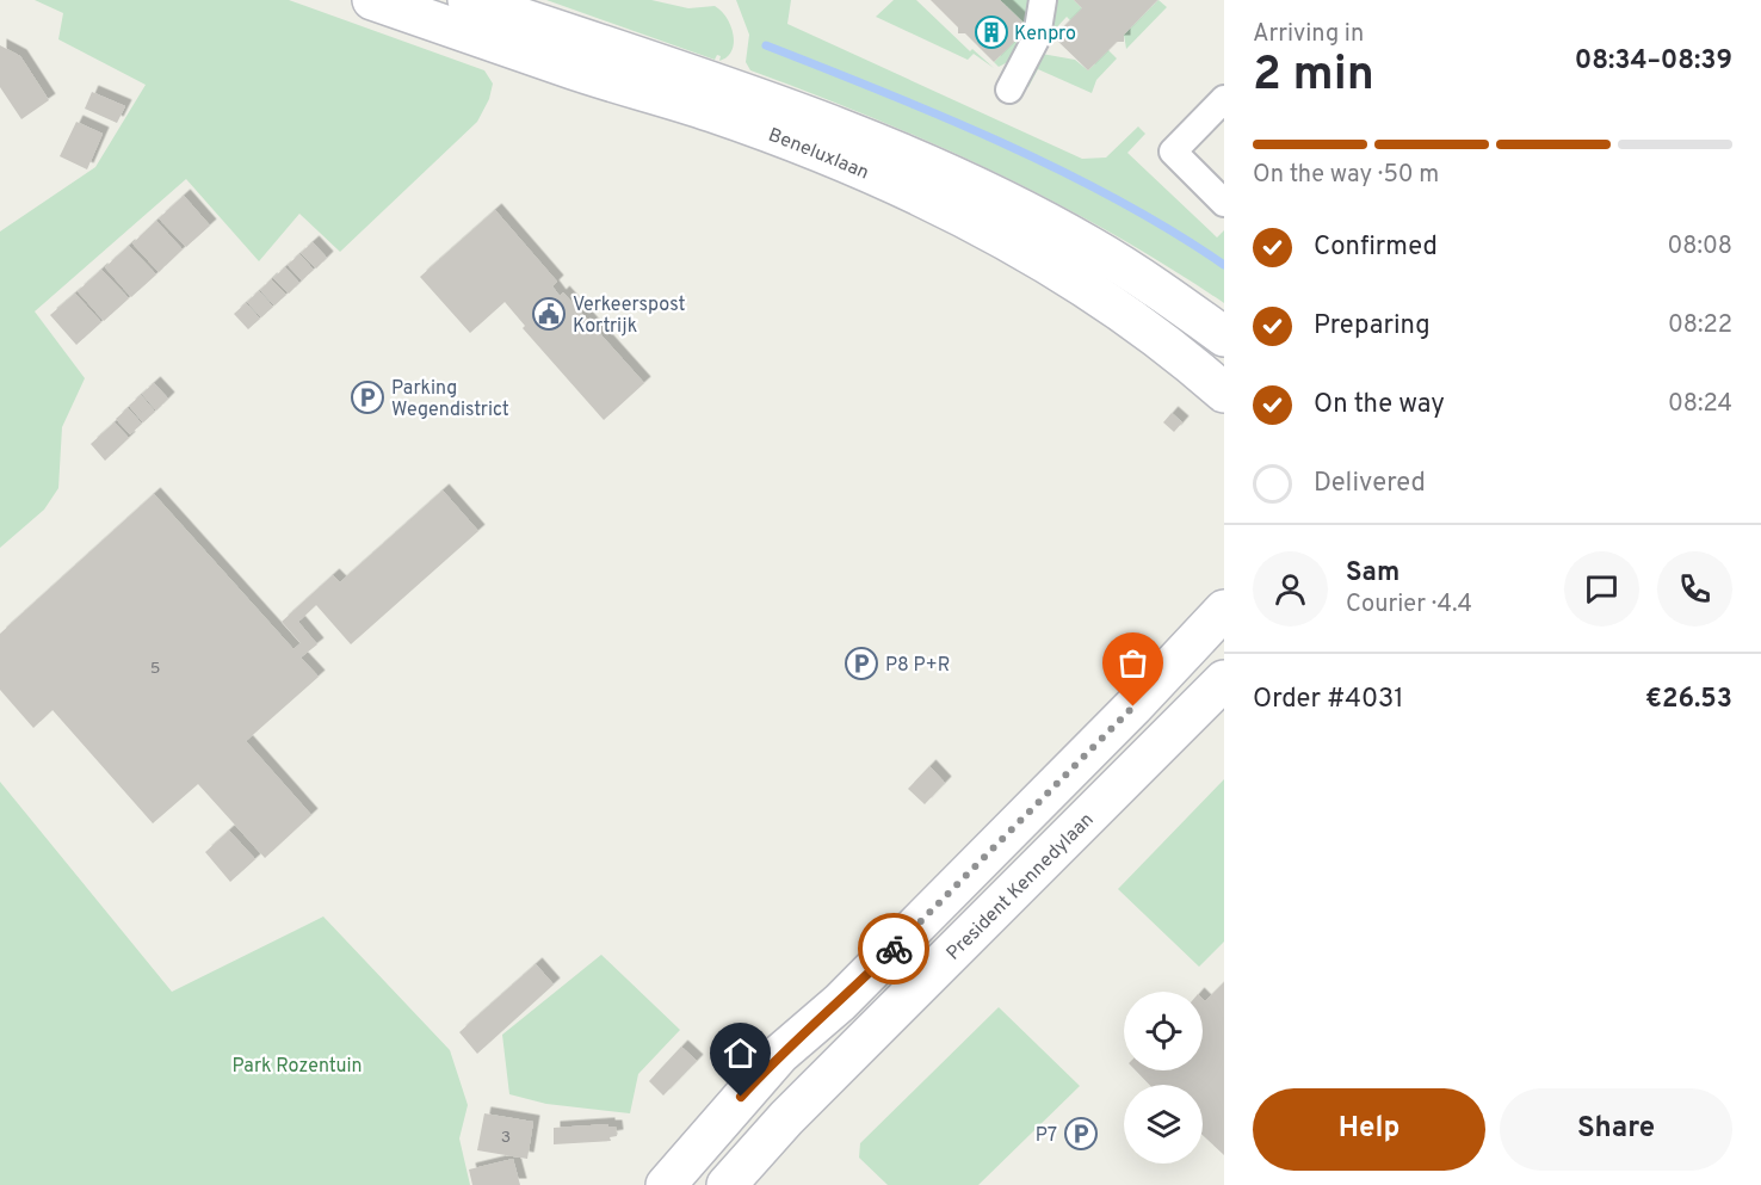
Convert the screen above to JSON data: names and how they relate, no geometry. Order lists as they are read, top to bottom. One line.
{"streets":{"main road":["Beneluxlaan","President Kennedylaan"]},"parks":["Park Rozentuin"],"places":{"building":["Kenpro"],"public building":["Verkeerspost Kortrijk"],"parking":["Parking Wegendistrict","P8 P+R","P7"]},"house_numbers":["5","3"],"page":{"heading":["2 min","Arriving in","08:34–08:39"],"panel":["Sam","Courier · 4.4","Order #4031","€26.53"],"bar":"On the way · 50 m","list":[["Confirmed","08:08"],["Preparing","08:22"],["On the way","08:24"],"Delivered"],"buttons":["Help","Share"]}}
